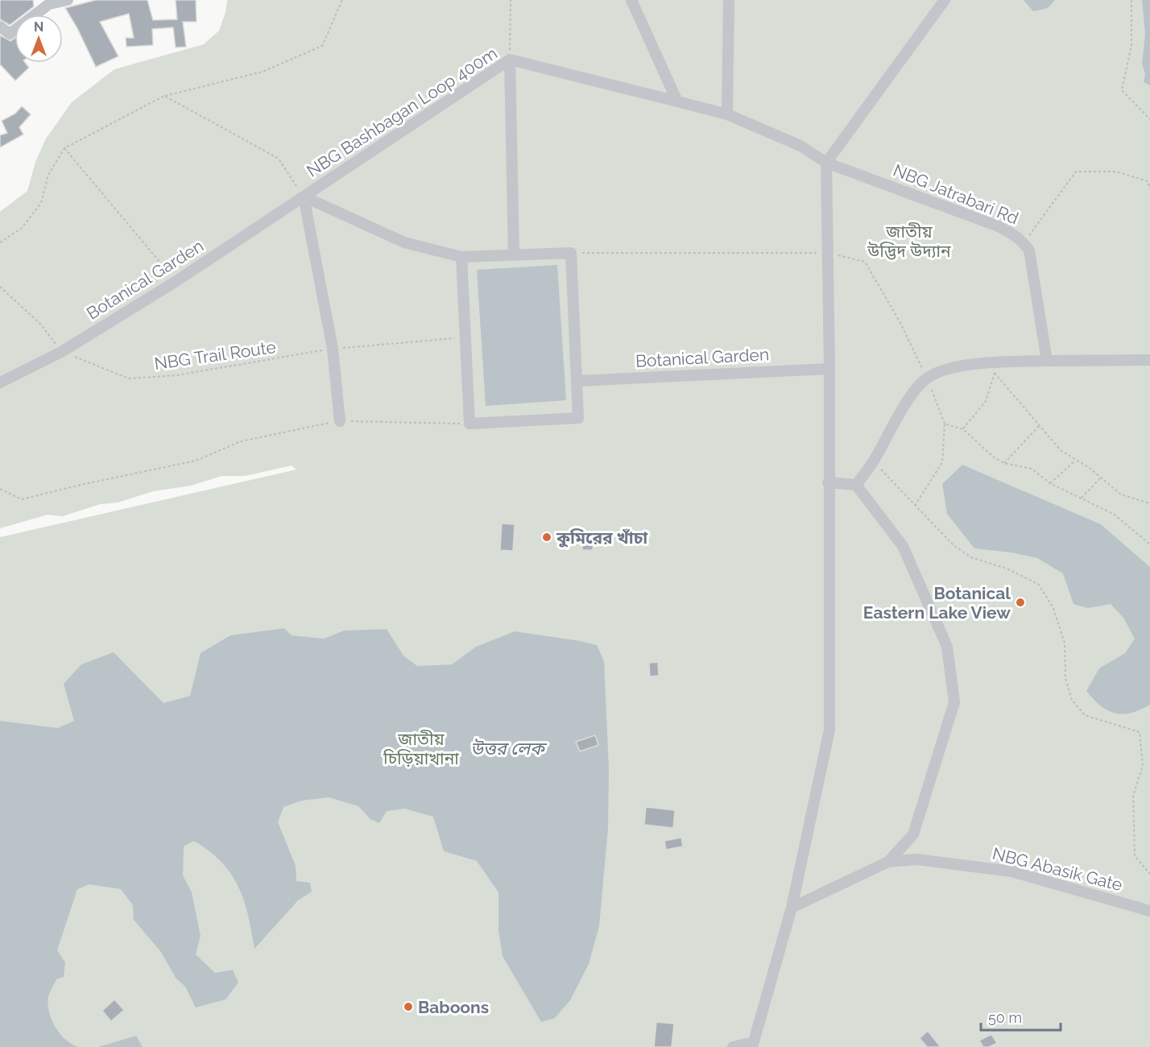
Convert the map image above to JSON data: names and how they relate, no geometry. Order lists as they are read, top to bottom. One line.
{"streets":{"street":["NBG Bashbagan Loop 400m","NBG Jatrabari Rd","Botanical Garden","NBG Abasik Gate"],"path":["NBG Trail Route"]},"crossings":[["NBG Bashbagan Loop 400m","Botanical Garden"],["Botanical Garden","NBG Trail Route"]],"water":["উত্তর লেক"],"parks":["জাতীয় উদ্ভিদ উদ্যান","জাতীয় চিড়িয়াখানা"],"places":["কুমিরের খাঁচা","Botanical Eastern Lake View","Baboons"],"scale_bar":"50 m","north":"top"}
